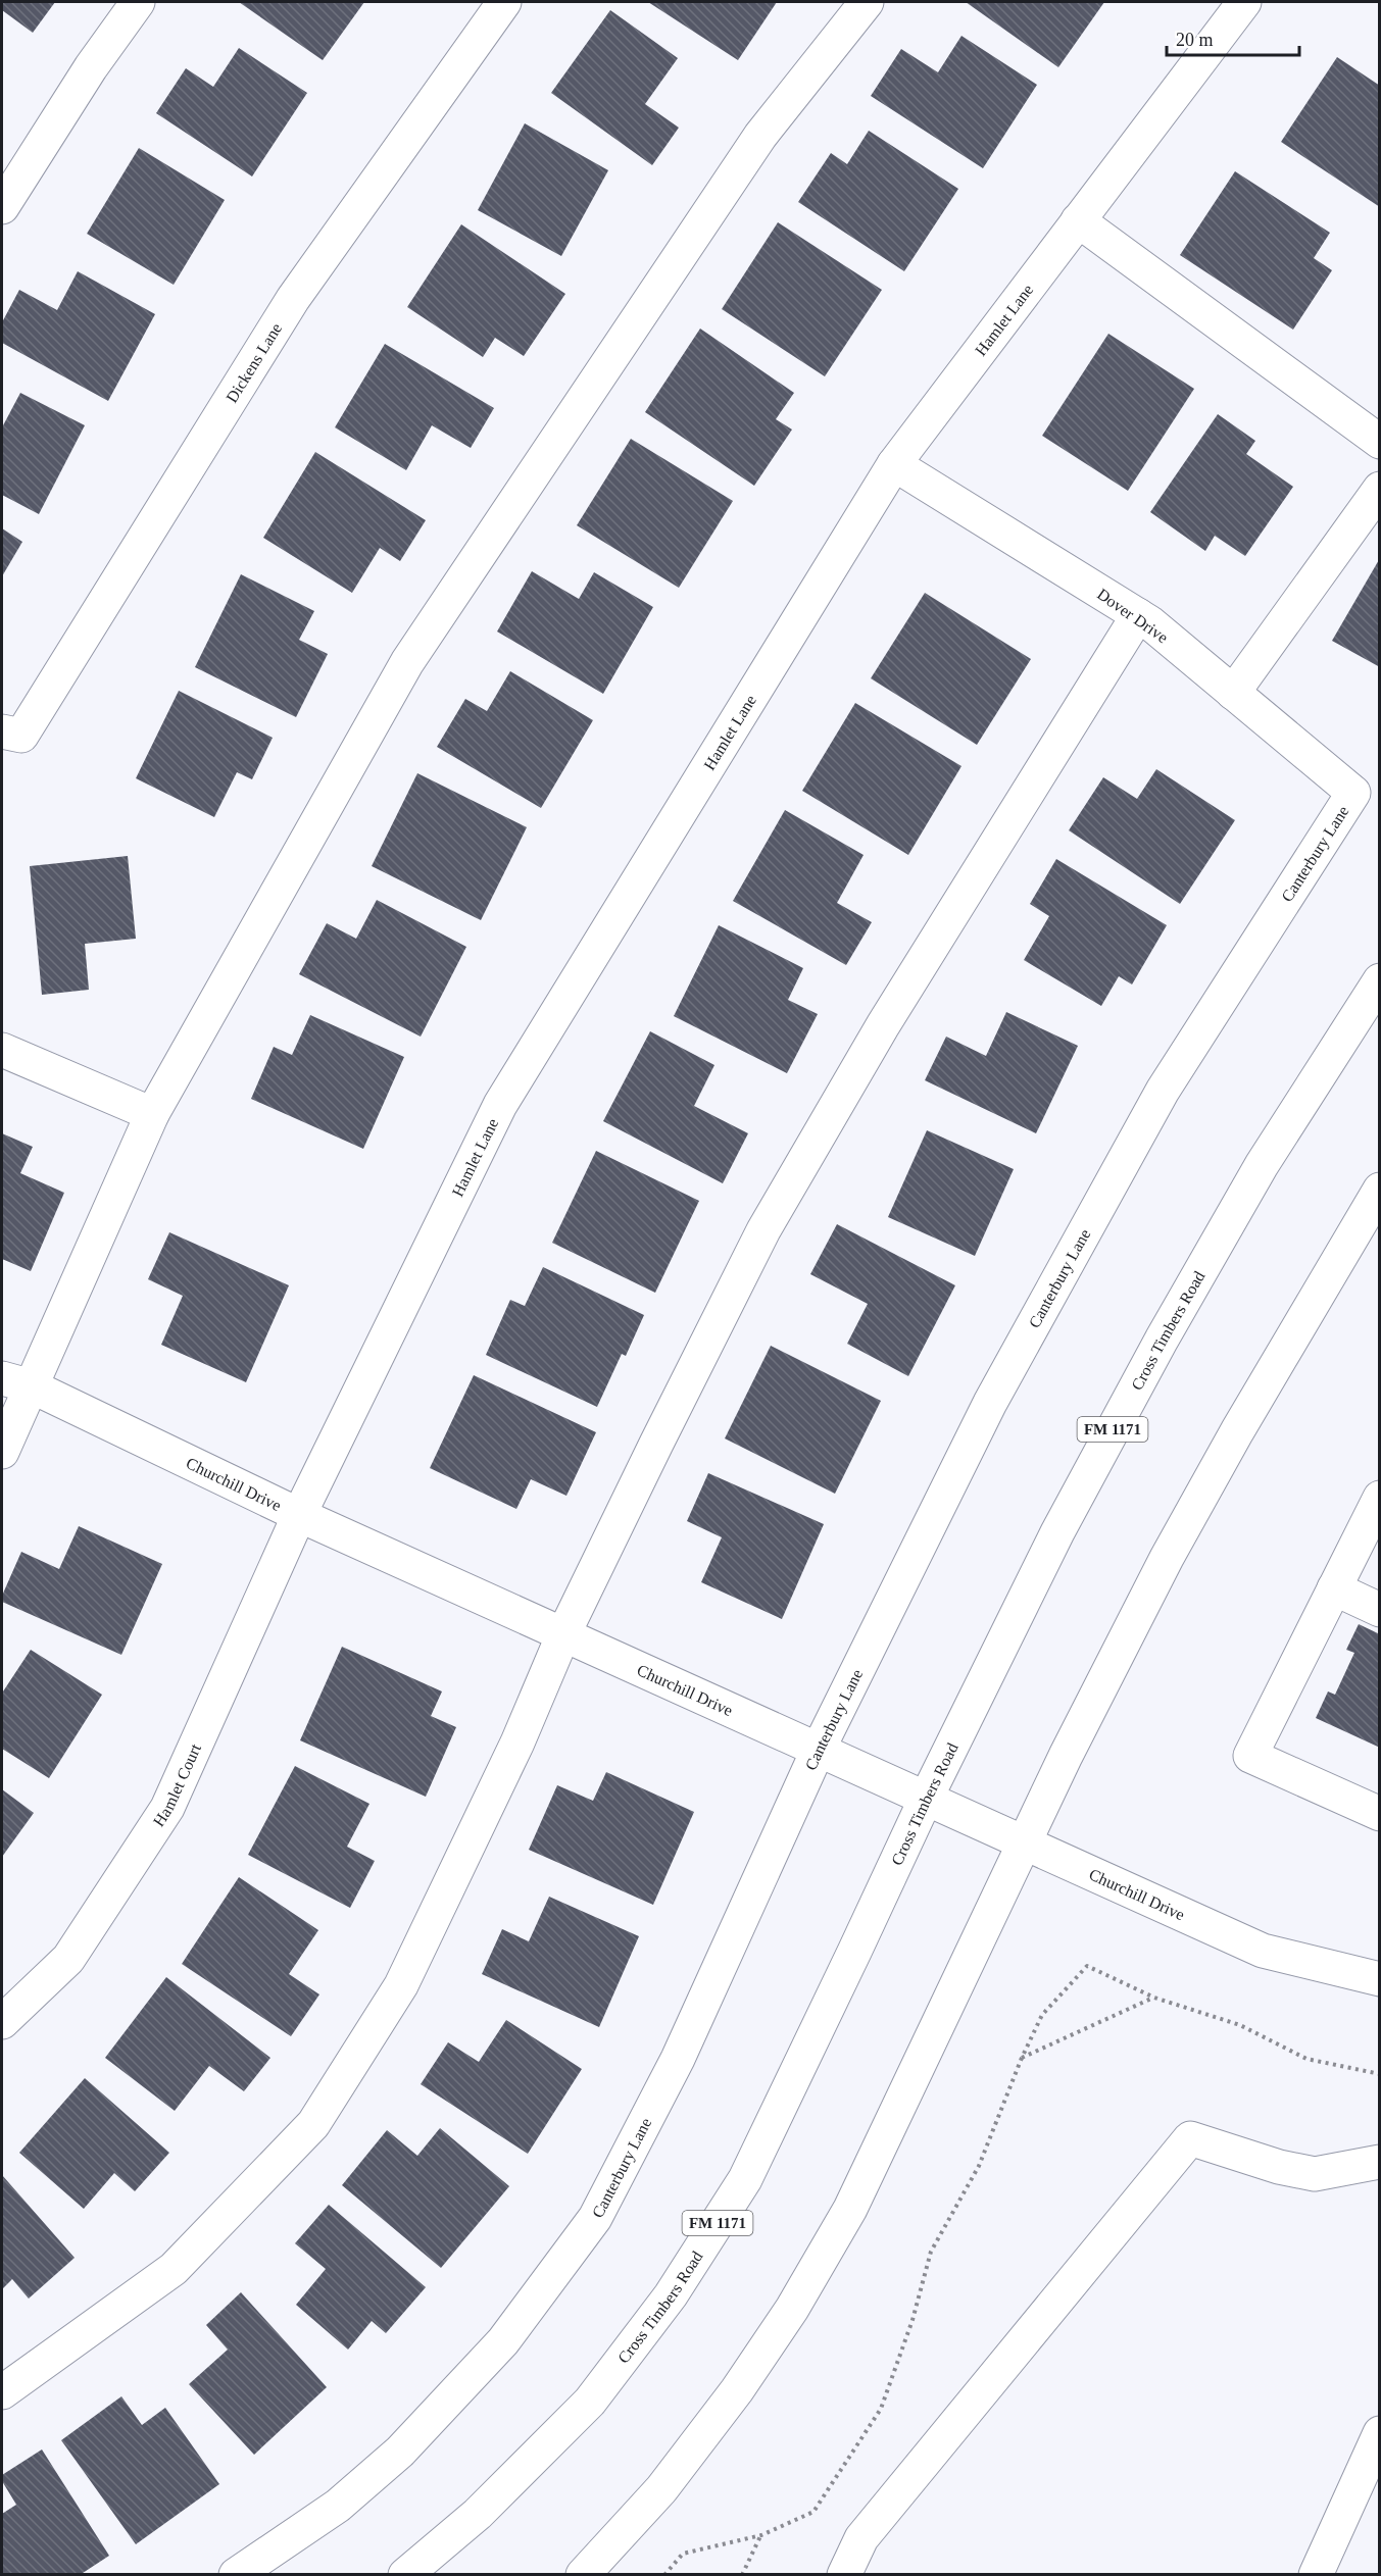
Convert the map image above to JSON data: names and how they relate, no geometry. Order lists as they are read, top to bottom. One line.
{"streets":{"street":["Hamlet Lane","Dickens Lane","Dover Drive","Canterbury Lane","Cross Timbers Road","FM 1171","Churchill Drive","Hamlet Court"]},"crossings":[["Hamlet Lane","Dover Drive"],["Hamlet Lane","Churchill Drive"],["Hamlet Lane","Hamlet Court"],["Dover Drive","Canterbury Lane"],["Canterbury Lane","Churchill Drive"],["Cross Timbers Road","Churchill Drive"],["Churchill Drive","Hamlet Court"]],"scale_bar":"20 m"}
